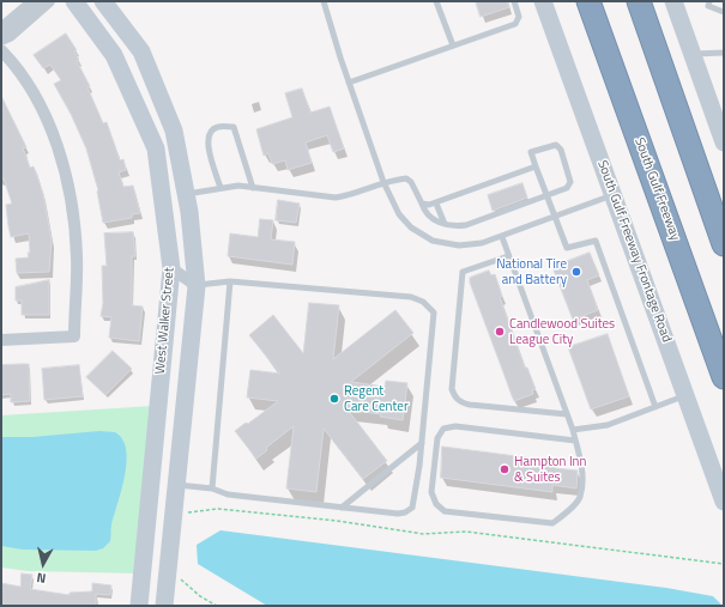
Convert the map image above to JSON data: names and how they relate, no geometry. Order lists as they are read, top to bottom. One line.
{"streets":{"highway":["South Gulf Freeway"],"street":["South Gulf Freeway Frontage Road","West Walker Street"]},"places":["National Tire and Battery","Candlewood Suites League City","Regent Care Center","Hampton Inn & Suites"],"north":"bottom"}
